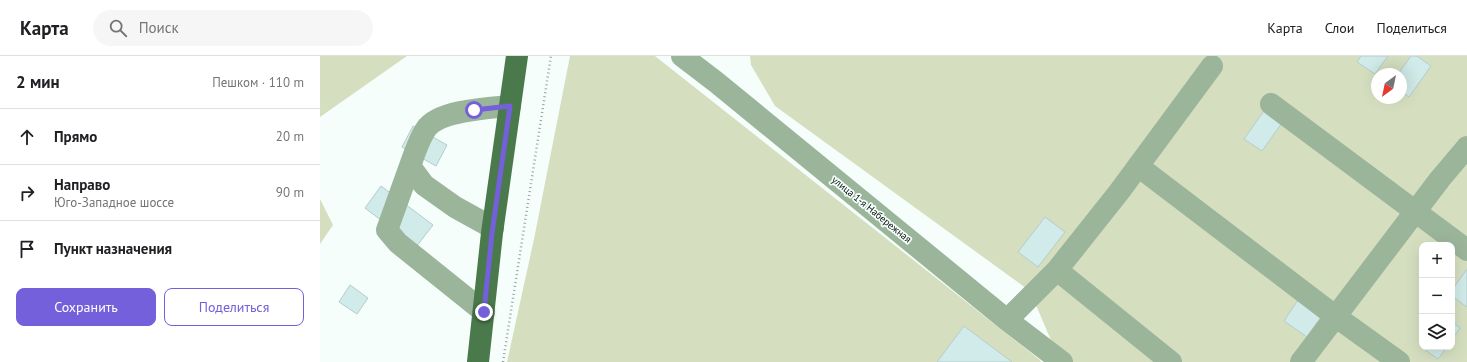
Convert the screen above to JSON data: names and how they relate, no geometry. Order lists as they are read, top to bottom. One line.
{"streets":{"street":["улица 1-я Набережная"]},"north":"bottom left","page":{"header":"Карта","search":"Поиск","nav":["Карта","Слои","Поделиться"],"heading":["2 мин","Пешком · 110 m"],"list":[["Прямо","20 m"],["Направо","Юго-Западное шоссе","90 m"],"Пункт назначения"],"map_buttons":["+","−"],"buttons":["Сохранить","Поделиться"]}}
